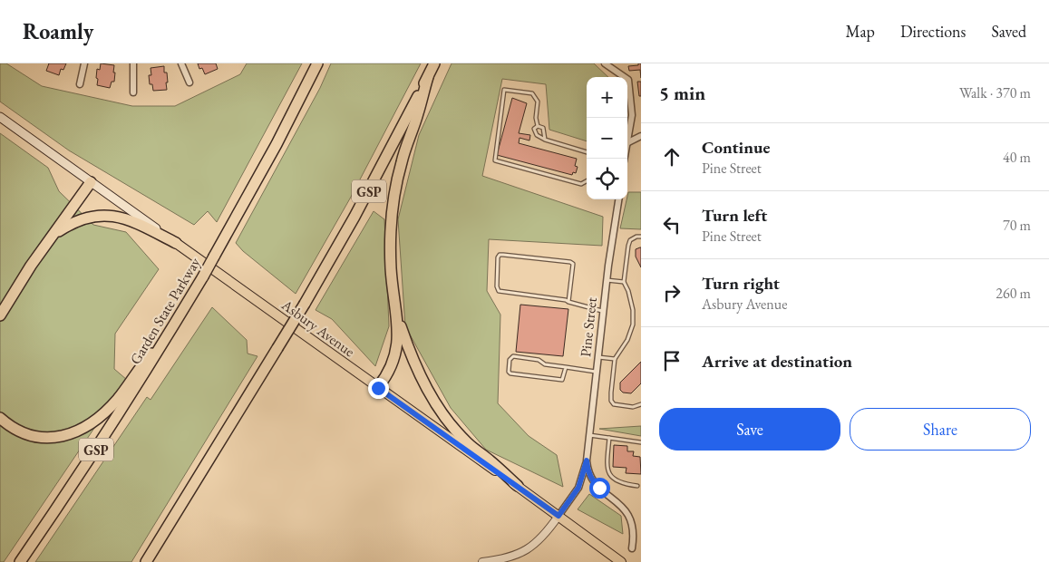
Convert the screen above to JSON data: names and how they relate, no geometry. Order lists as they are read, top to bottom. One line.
{"streets":{"highway":["GSP","Garden State Parkway"],"main road":["Asbury Avenue"],"street":["Pine Street"]},"crossings":[["Pine Street","Asbury Avenue"]],"page":{"header":"Roamly","nav":["Map","Directions","Saved"],"heading":["5 min","Walk · 370 m"],"map_buttons":["+","−"],"list":[["Continue","Pine Street","40 m"],["Turn left","Pine Street","70 m"],["Turn right","Asbury Avenue","260 m"],"Arrive at destination"],"buttons":["Save","Share"]}}
